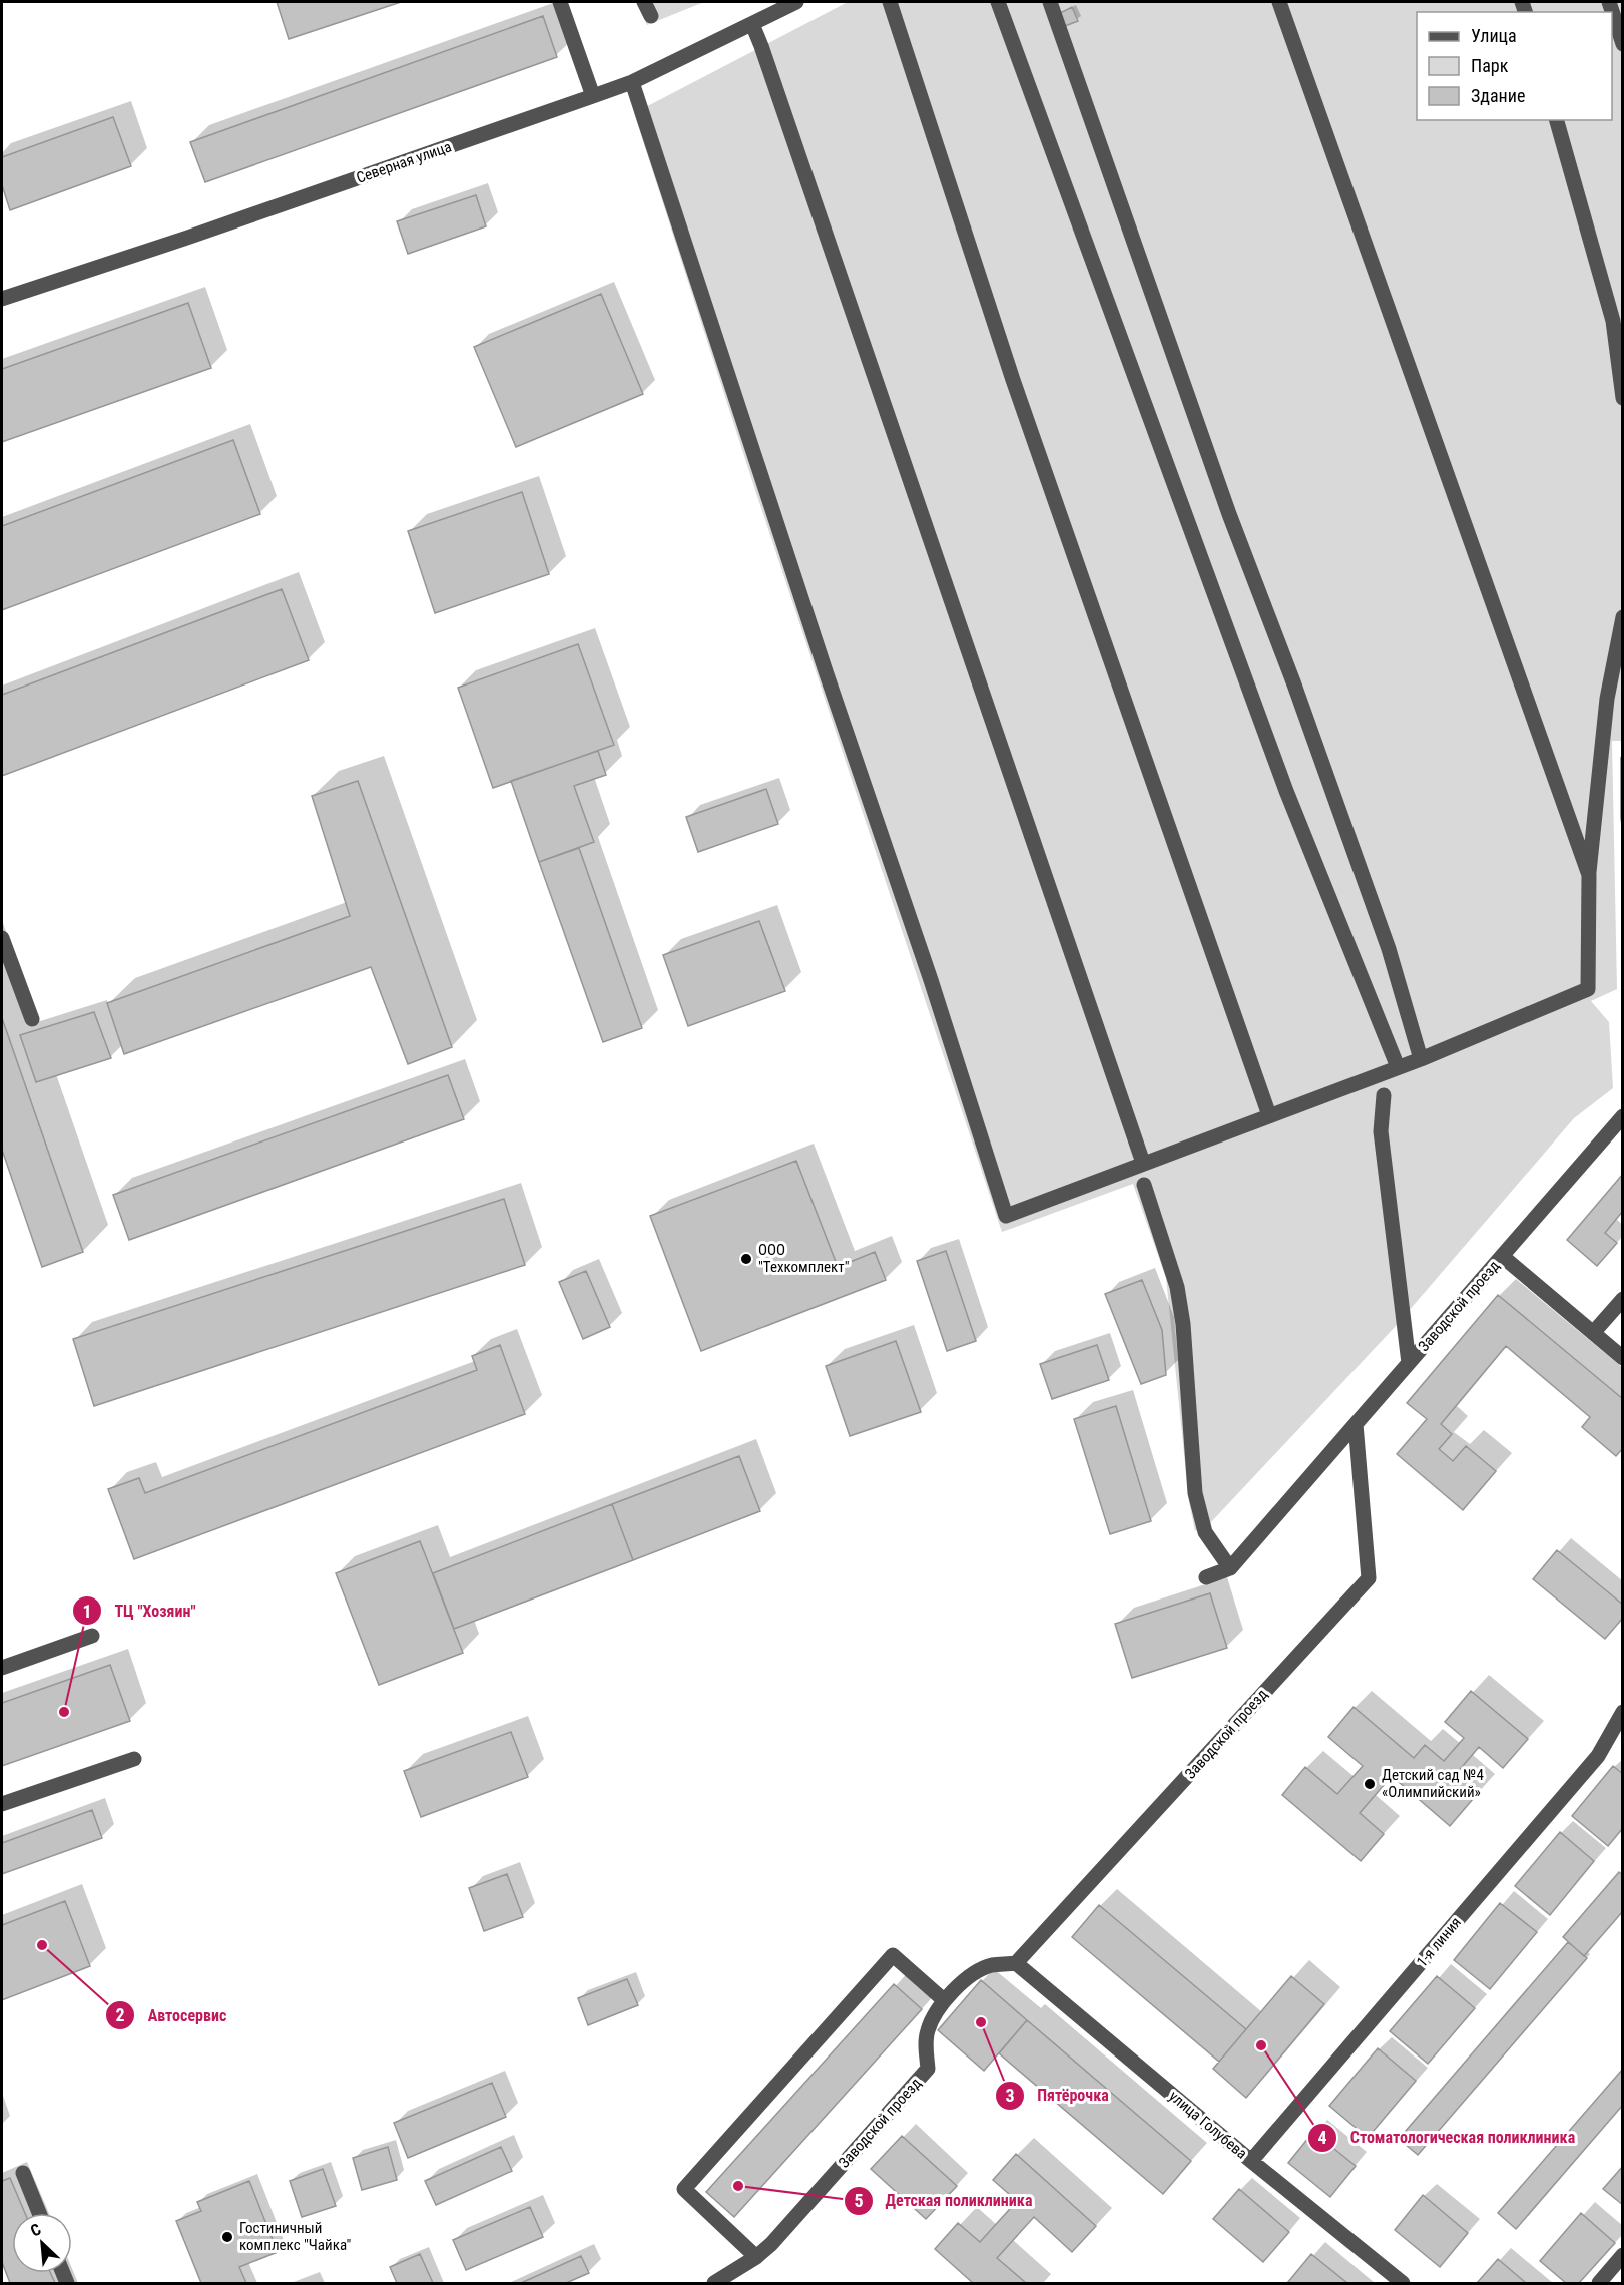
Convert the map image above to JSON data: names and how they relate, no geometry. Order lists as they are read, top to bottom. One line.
{"streets":{"street":["Северная улица","Заводской проезд","1-я линия","улица Голубева"]},"crossings":[["Заводской проезд","улица Голубева"],["1-я линия","улица Голубева"]],"places":["ООО \"Техкомплект\"","ТЦ \"Хозяин\"","Детский сад №4 «Олимпийский»","Автосервис","Пятёрочка","Стоматологическая поликлиника","Детская поликлиника","Гостиничный комплекс \"Чайка\""],"legend":["Улица","Парк","Здание"],"north":"top left"}
